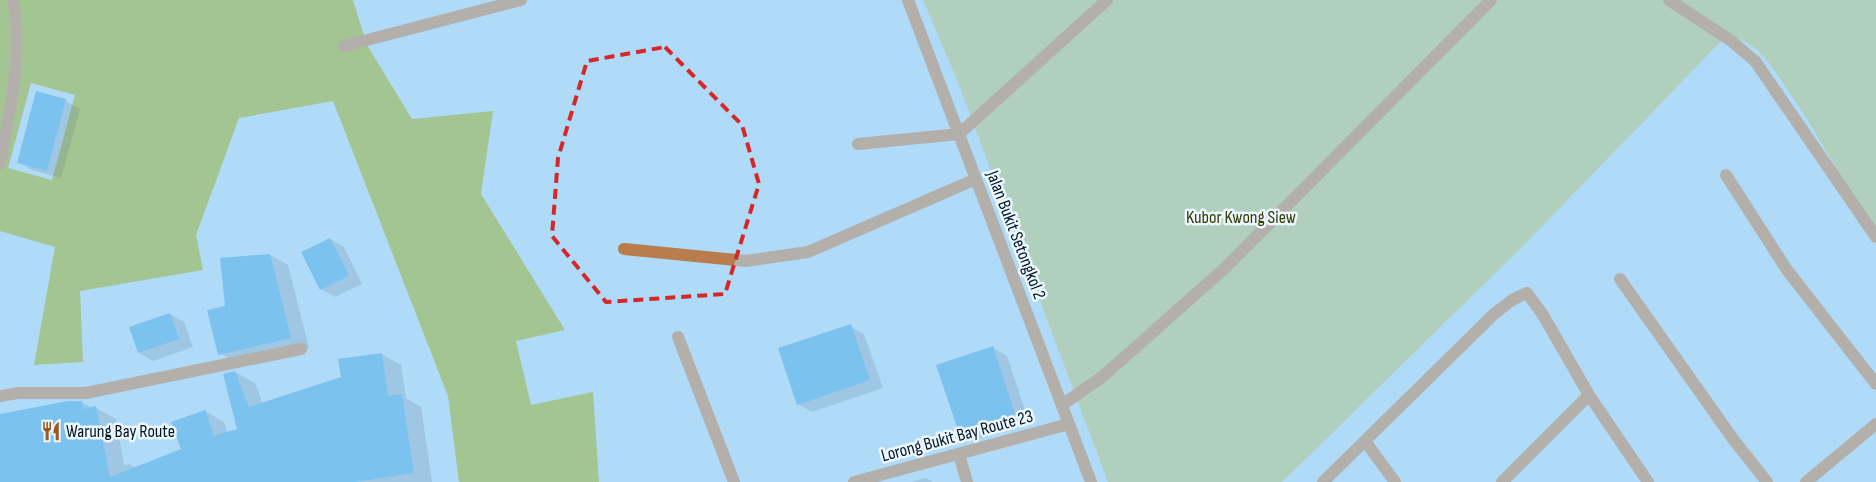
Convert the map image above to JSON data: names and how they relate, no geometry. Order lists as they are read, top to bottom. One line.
{"streets":{"street":["Jalan Bukit Setongkol 2","Lorong Bukit Bay Route 23"]},"crossings":[["Jalan Bukit Setongkol 2","Lorong Bukit Bay Route 23"]],"parks":["Kubor Kwong Siew"],"places":{"restaurant":["Warung Bay Route"]}}
